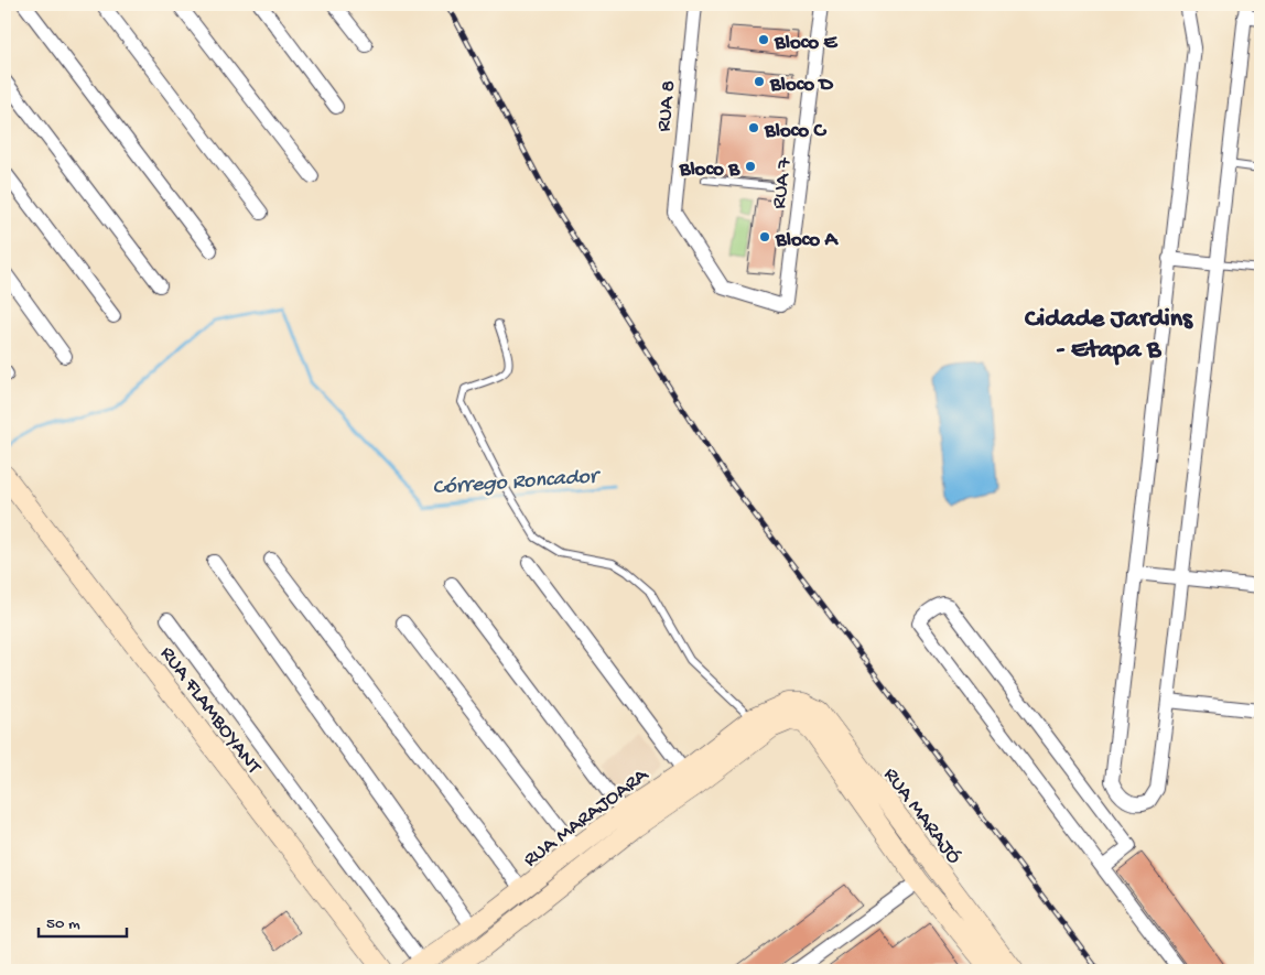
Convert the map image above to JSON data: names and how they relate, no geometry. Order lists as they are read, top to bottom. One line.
{"streets":{"street":["RUA 8","RUA 7","RUA FLAMBOYANT","RUA MARAJÓ","RUA MARAJOARA"]},"crossings":[["RUA 8","RUA 7"],["RUA MARAJÓ","RUA MARAJOARA"]],"districts":["Cidade Jardins - Etapa B"],"water":["Córrego Roncador"],"places":["Bloco E","Bloco D","Bloco C","Bloco B","Bloco A"],"scale_bar":"50 m"}
